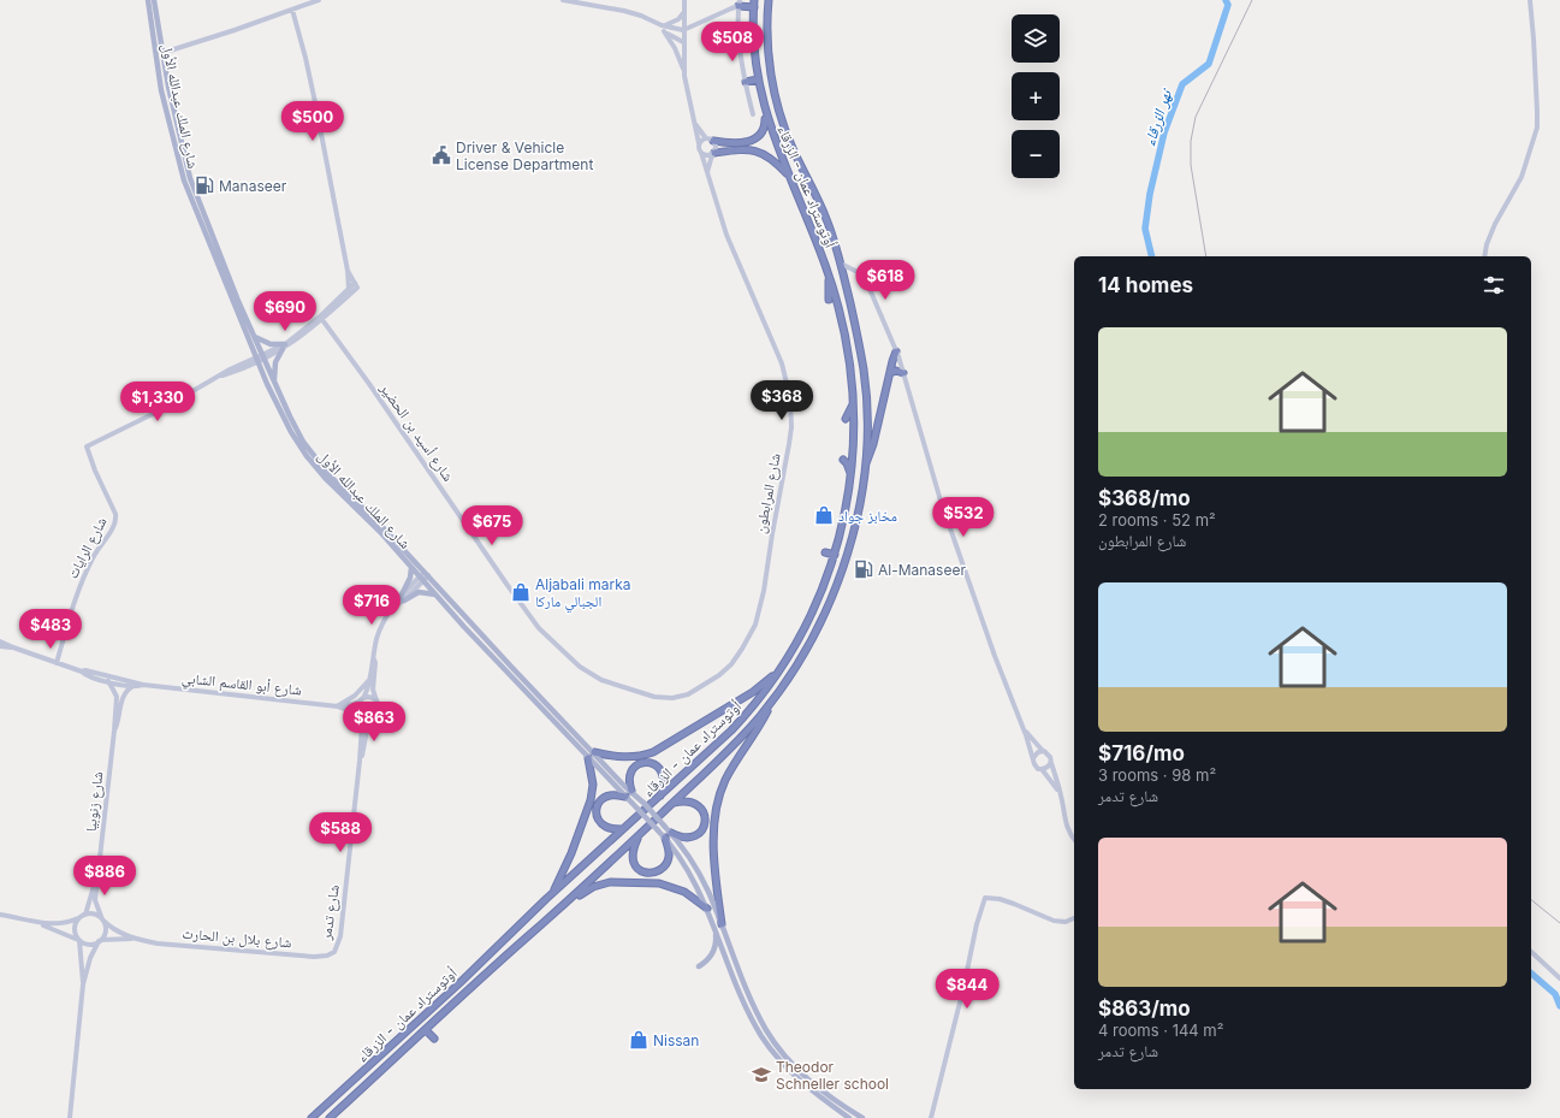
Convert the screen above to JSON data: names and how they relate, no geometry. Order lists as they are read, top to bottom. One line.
{"streets":{"highway":["أوتوستراد عمان - الزرقاء"],"main road":["شارع الملك عبدالله الأول"],"street":["شارع أسيد بن الحضير","شارع المرابطون","شارع الرايات","شارع أبو القاسم الشابي","شارع زنوبيا","شارع تدمر","شارع بلال بن الحارث"]},"crossings":[["شارع الملك عبدالله الأول","شارع الرايات"],["شارع أسيد بن الحضير","شارع المرابطون"],["شارع الرايات","شارع أبو القاسم الشابي"],["شارع أبو القاسم الشابي","شارع زنوبيا"],["شارع أبو القاسم الشابي","شارع تدمر"],["شارع زنوبيا","شارع بلال بن الحارث"],["شارع تدمر","شارع بلال بن الحارث"]],"water":["نهر الزرقاء"],"places":{"public building":["Driver & Vehicle License Department"],"fuel station":["Manaseer","Al-Manaseer"],"shop":["مخابز جواد","Aljabali marka الجبالي ماركا","Nissan"],"school or university":["Theodor Schneller school"]},"page":{"map_buttons":["+","−"],"price":["$508","$500","$618","$690","$368","$1,330","$532","$675","$716","$483","$863","$588","$886","$844"],"heading":"14 homes","list":[{"name":"$368/mo","note":"2 rooms · 52 m² · شارع المرابطون"},{"name":"$716/mo","note":"3 rooms · 98 m² · شارع تدمر"},{"name":"$863/mo","note":"4 rooms · 144 m² · شارع تدمر"}]}}
